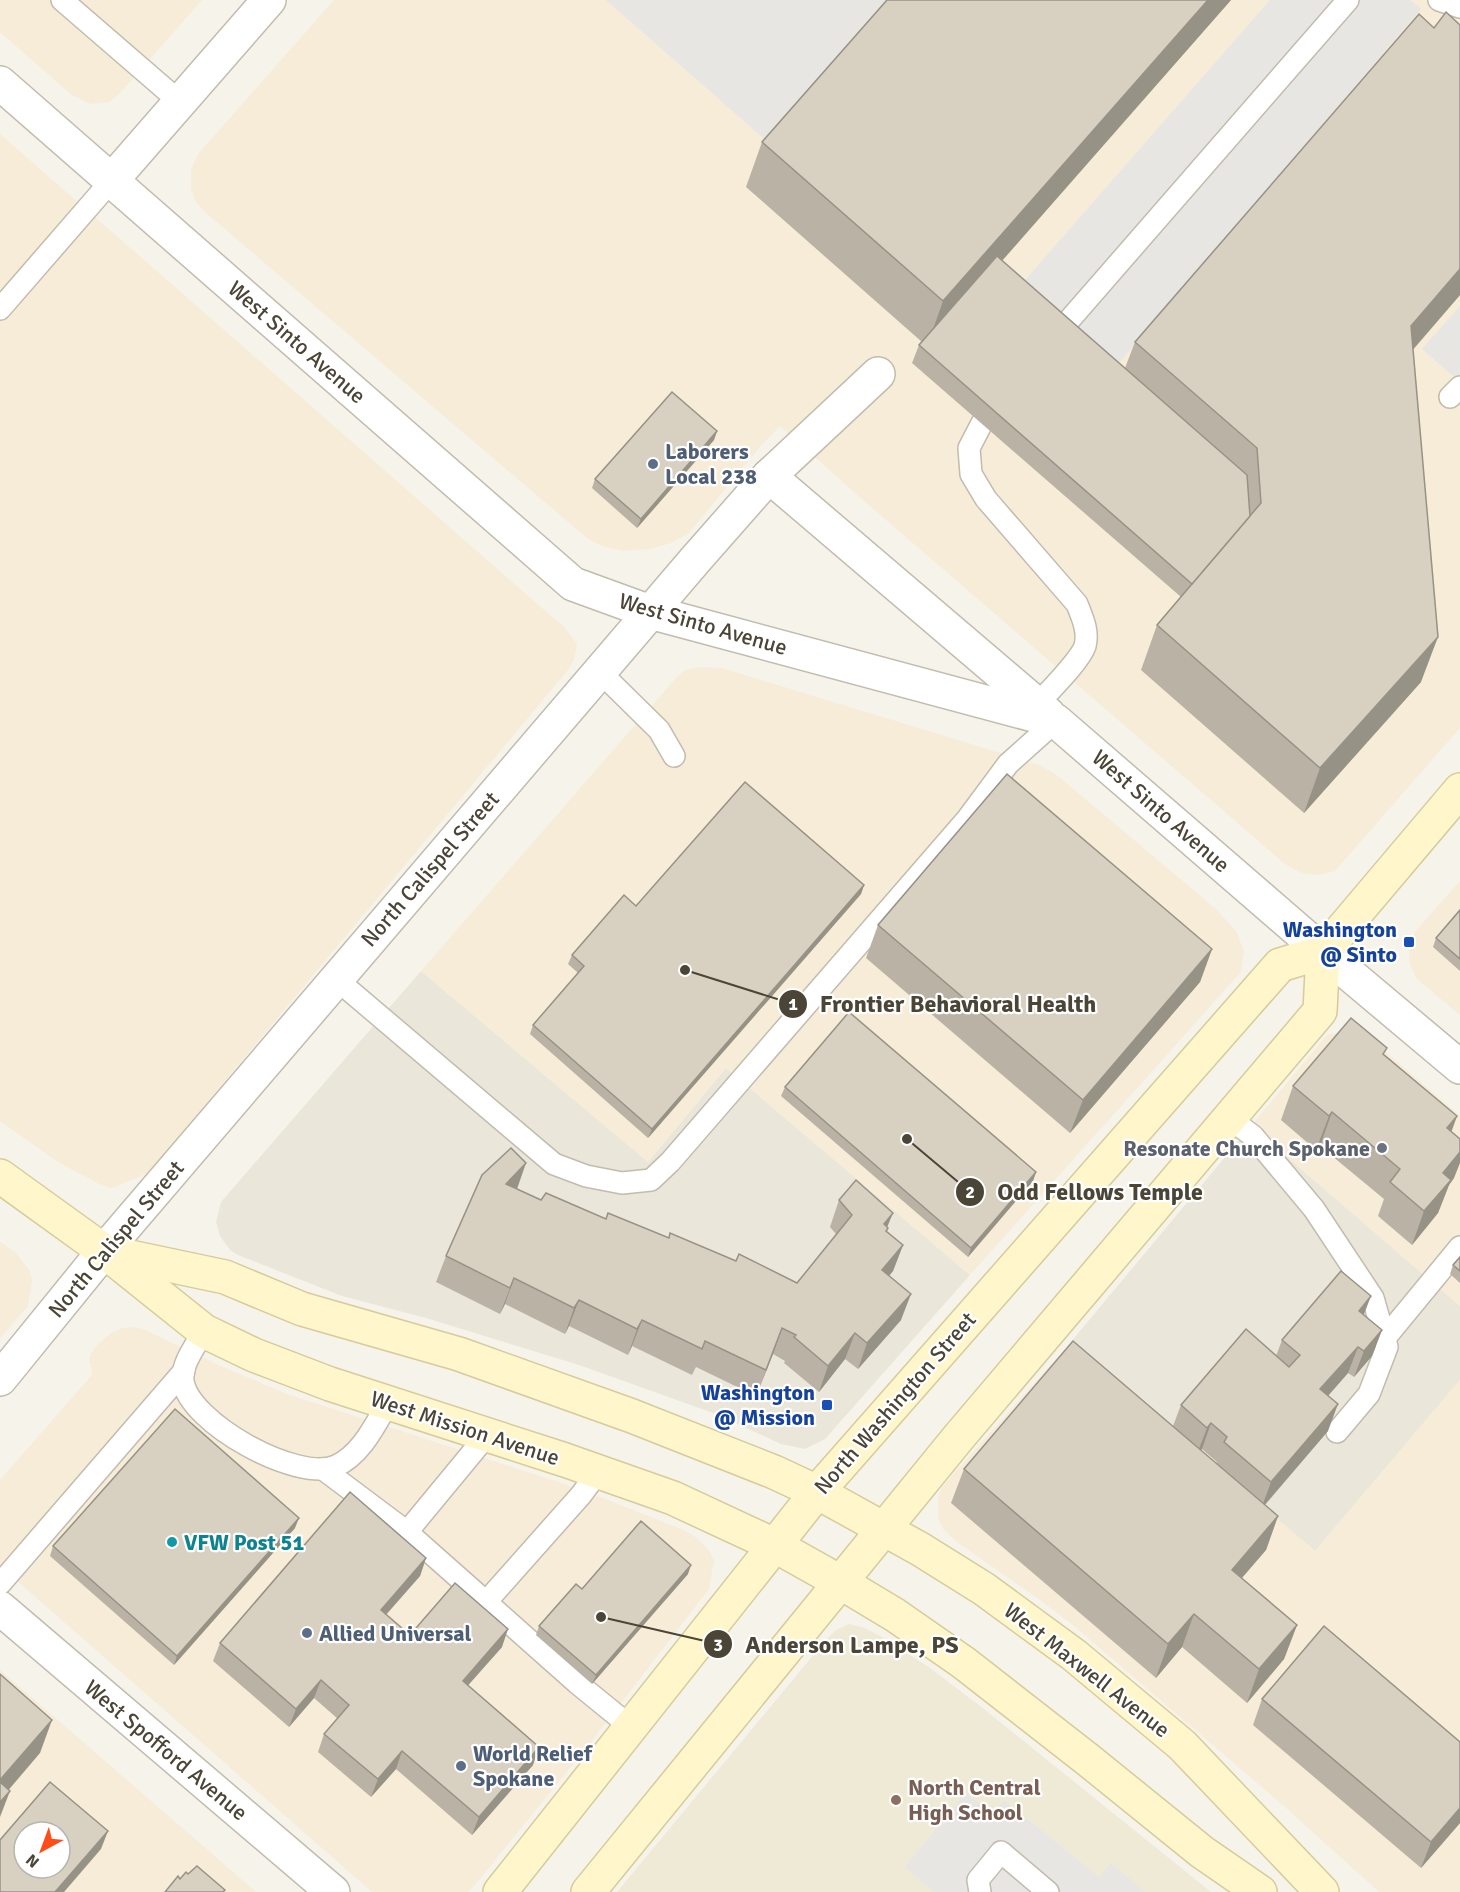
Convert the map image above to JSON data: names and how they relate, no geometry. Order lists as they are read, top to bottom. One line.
{"streets":{"main road":["North Washington Street","West Mission Avenue","West Maxwell Avenue"],"street":["West Sinto Avenue","North Calispel Street","West Spofford Avenue"]},"crossings":[["West Sinto Avenue","North Calispel Street"],["West Sinto Avenue","North Washington Street"],["North Calispel Street","West Mission Avenue"],["North Washington Street","West Mission Avenue"],["North Washington Street","West Maxwell Avenue"],["West Mission Avenue","West Maxwell Avenue"]],"places":{"other":["Laborers Local 238","Frontier Behavioral Health","Odd Fellows Temple","Resonate Church Spokane","VFW Post 51","Anderson Lampe, PS","Allied Universal","World Relief Spokane","North Central High School"],"transit":["Washington @ Sinto","Washington @ Mission"]},"north":"bottom left"}
